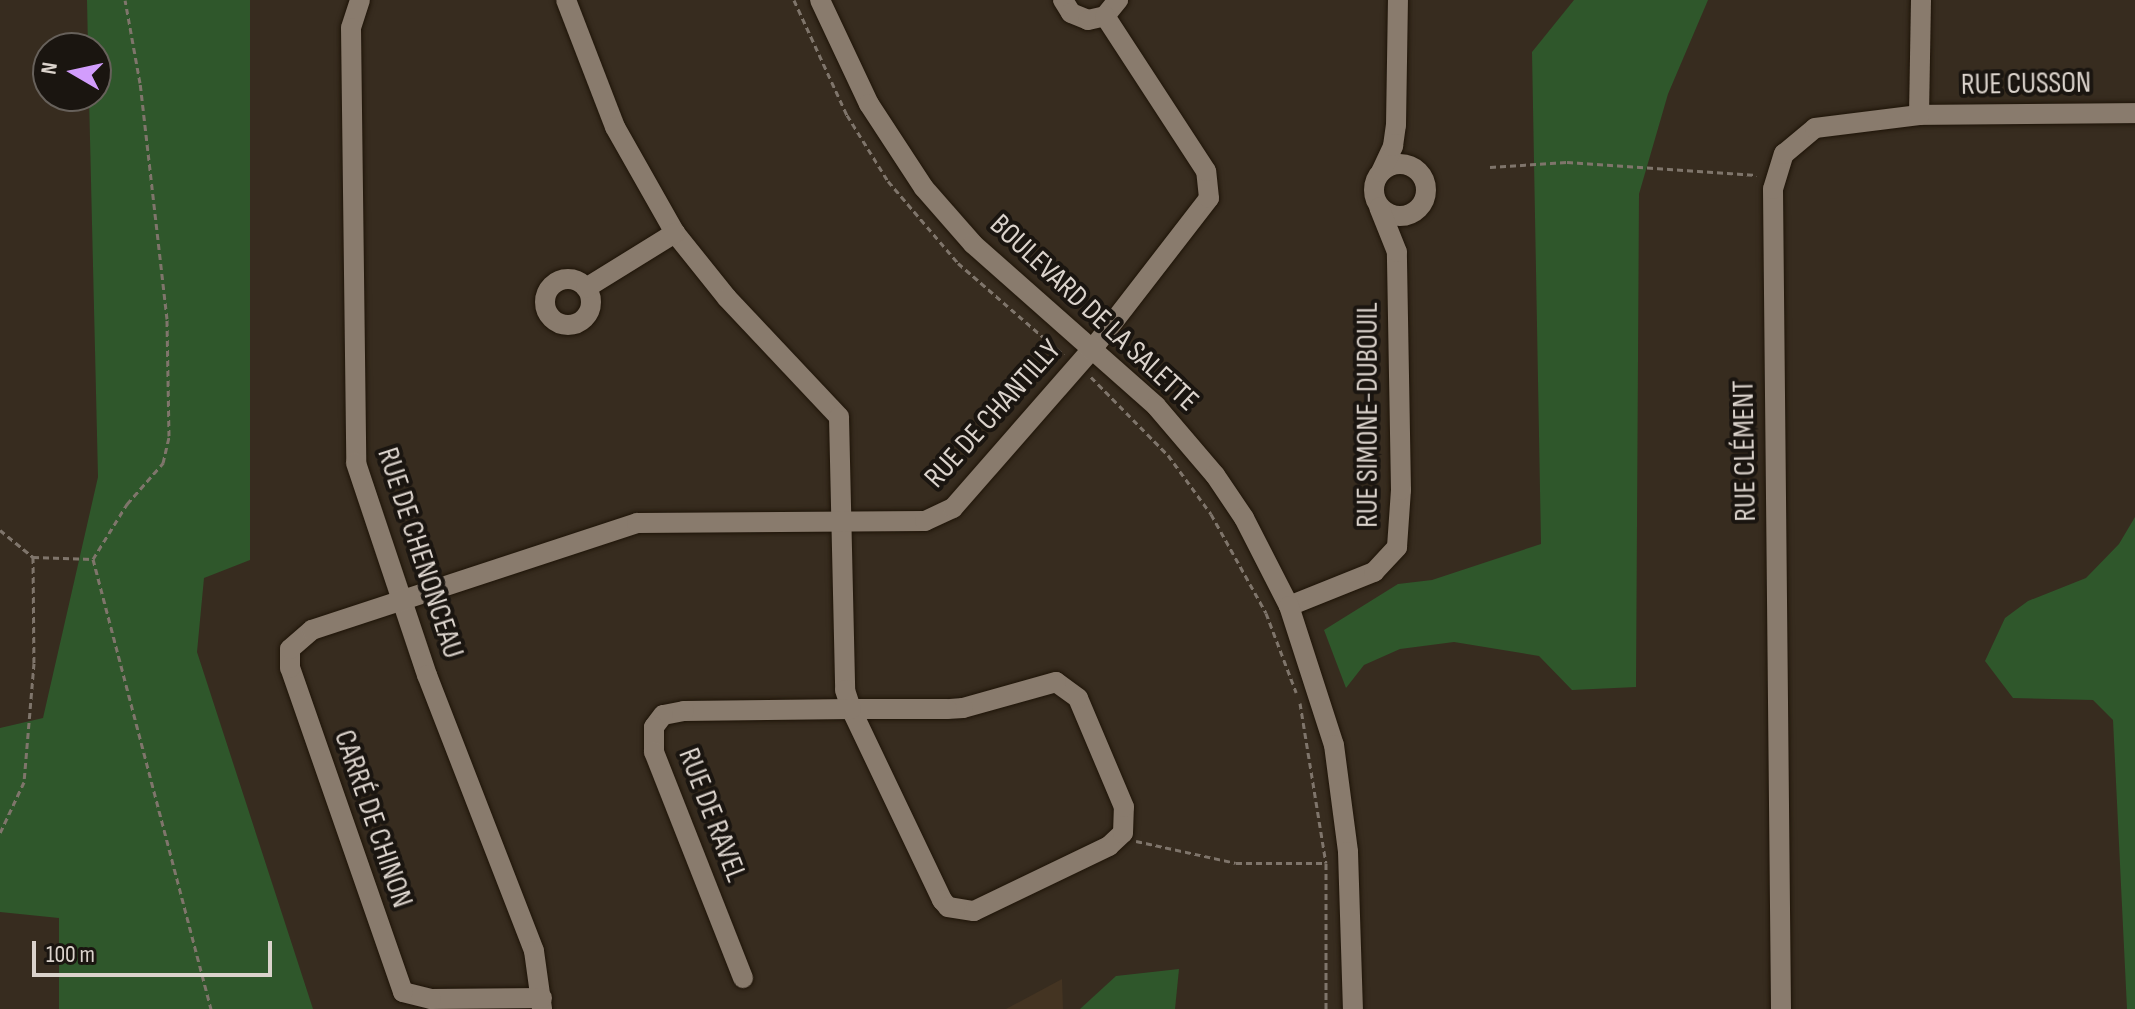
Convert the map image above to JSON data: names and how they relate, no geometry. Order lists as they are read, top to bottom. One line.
{"streets":{"street":["RUE CUSSON","BOULEVARD DE LA SALETTE","RUE DE CHANTILLY","RUE SIMONE-DUBOUIL","RUE CLÉMENT","RUE DE CHENONCEAU","RUE DE RAVEL","CARRÉ DE CHINON"]},"crossings":[["BOULEVARD DE LA SALETTE","RUE DE CHANTILLY"],["BOULEVARD DE LA SALETTE","RUE SIMONE-DUBOUIL"],["RUE DE CHANTILLY","RUE DE CHENONCEAU"],["RUE DE CHANTILLY","CARRÉ DE CHINON"],["RUE DE CHENONCEAU","CARRÉ DE CHINON"]],"scale_bar":"100 m","north":"left"}
